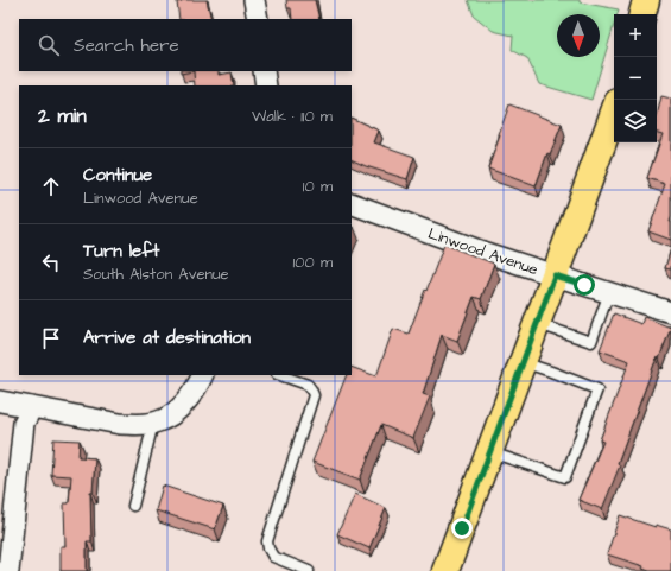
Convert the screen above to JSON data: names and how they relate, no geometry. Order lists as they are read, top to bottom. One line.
{"streets":{"street":["Linwood Avenue"]},"north":"bottom","page":{"map_buttons":["+","−"],"search":"Search here","heading":["2 min","Walk · 110 m"],"list":[["Continue","Linwood Avenue","10 m"],["Turn left","South Alston Avenue","100 m"],"Arrive at destination"]}}
